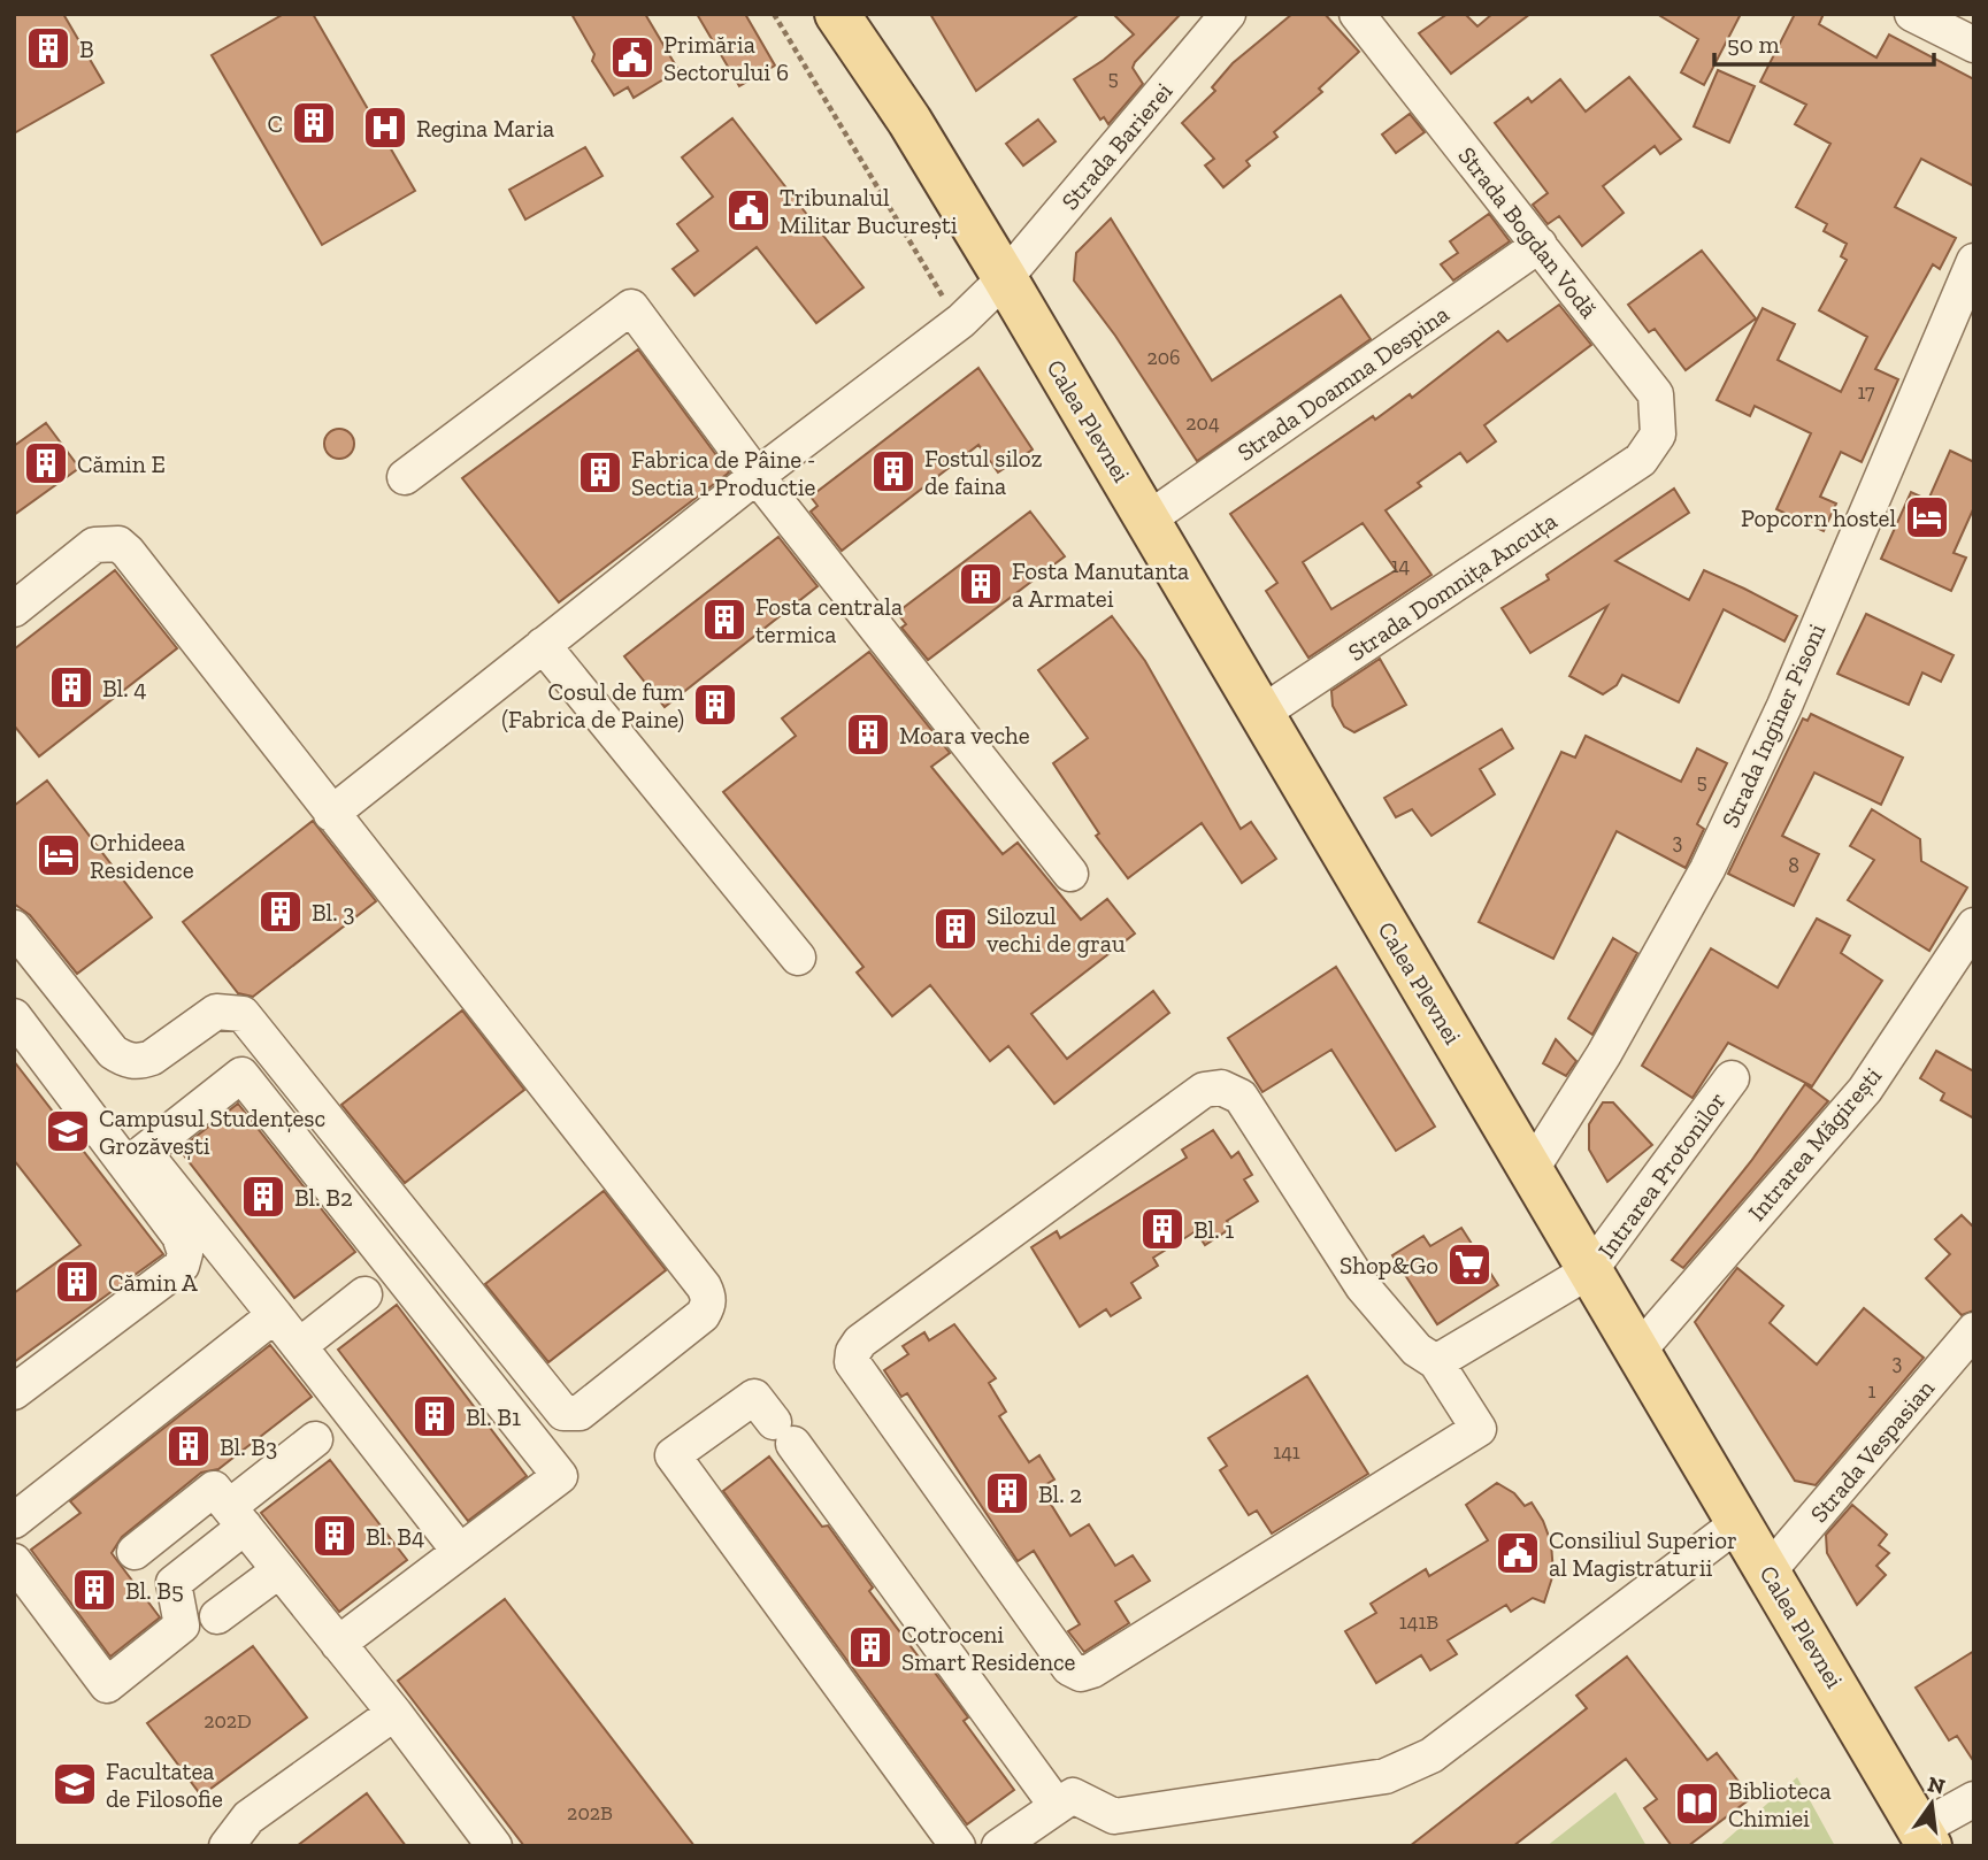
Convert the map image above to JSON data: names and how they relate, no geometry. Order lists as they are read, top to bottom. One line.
{"streets":{"main road":["Calea Plevnei"],"street":["Strada Barierei","Strada Bogdan Vodă","Strada Doamna Despina","Strada Domnița Ancuța","Strada Inginer Pisoni","Intrarea Măgirești","Intrarea Protonilor","Strada Vespasian"]},"crossings":[["Strada Barierei","Calea Plevnei"],["Strada Bogdan Vodă","Strada Doamna Despina"],["Strada Bogdan Vodă","Strada Domnița Ancuța"],["Strada Doamna Despina","Calea Plevnei"],["Calea Plevnei","Strada Domnița Ancuța"],["Calea Plevnei","Strada Inginer Pisoni"],["Calea Plevnei","Intrarea Măgirești"],["Calea Plevnei","Intrarea Protonilor"],["Calea Plevnei","Strada Vespasian"]],"places":{"building":["B","C","Cămin E","Fostul siloz de faina","Fabrica de Pâine - Sectia 1 Productie","Fosta Manutanta a Armatei","Fosta centrala termica","Bl. 4","Cosul de fum (Fabrica de Paine)","Moara veche","Bl. 3","Silozul vechi de grau","Bl. B2","Bl. 1","Cămin A","Bl. B1","Bl. B3","Bl. 2","Bl. B4","Bl. B5","Cotroceni Smart Residence"],"public building":["Primăria Sectorului 6","Tribunalul Militar București","Consiliul Superior al Magistraturii"],"hospital":["Regina Maria"],"hotel":["Popcorn hostel","Orhideea Residence"],"school or university":["Campusul Studențesc Grozăvești","Facultatea de Filosofie"],"supermarket":["Shop&Go"],"library":["Biblioteca Chimiei"]},"house_numbers":["5","206","17","204","14","5","3","8","3","1","141","141B","202D","202B"],"scale_bar":"50 m","north":"top"}
